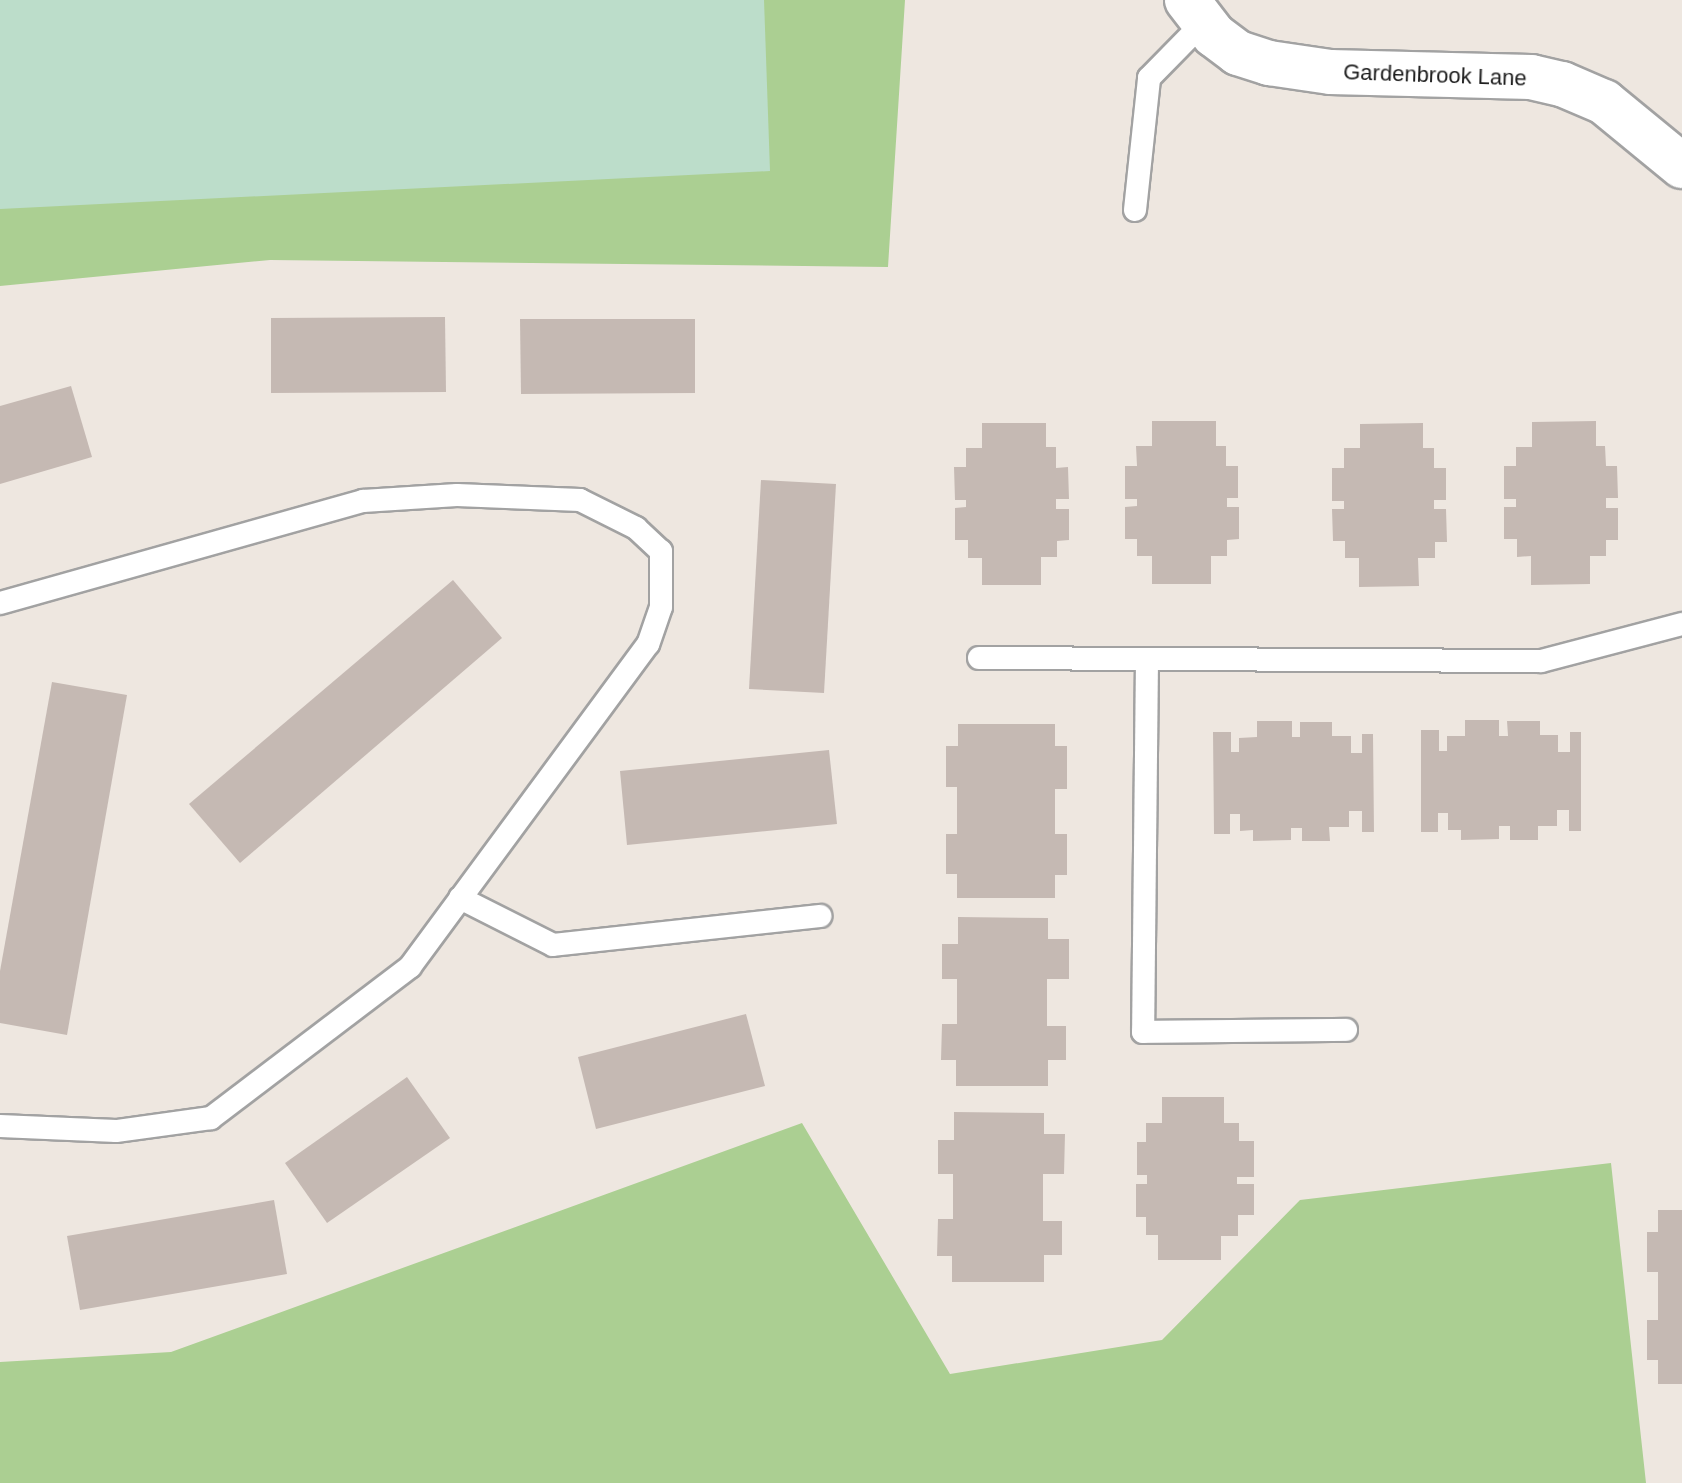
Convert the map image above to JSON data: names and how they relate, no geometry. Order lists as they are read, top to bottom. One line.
{"streets":{"street":["Gardenbrook Lane"]}}
